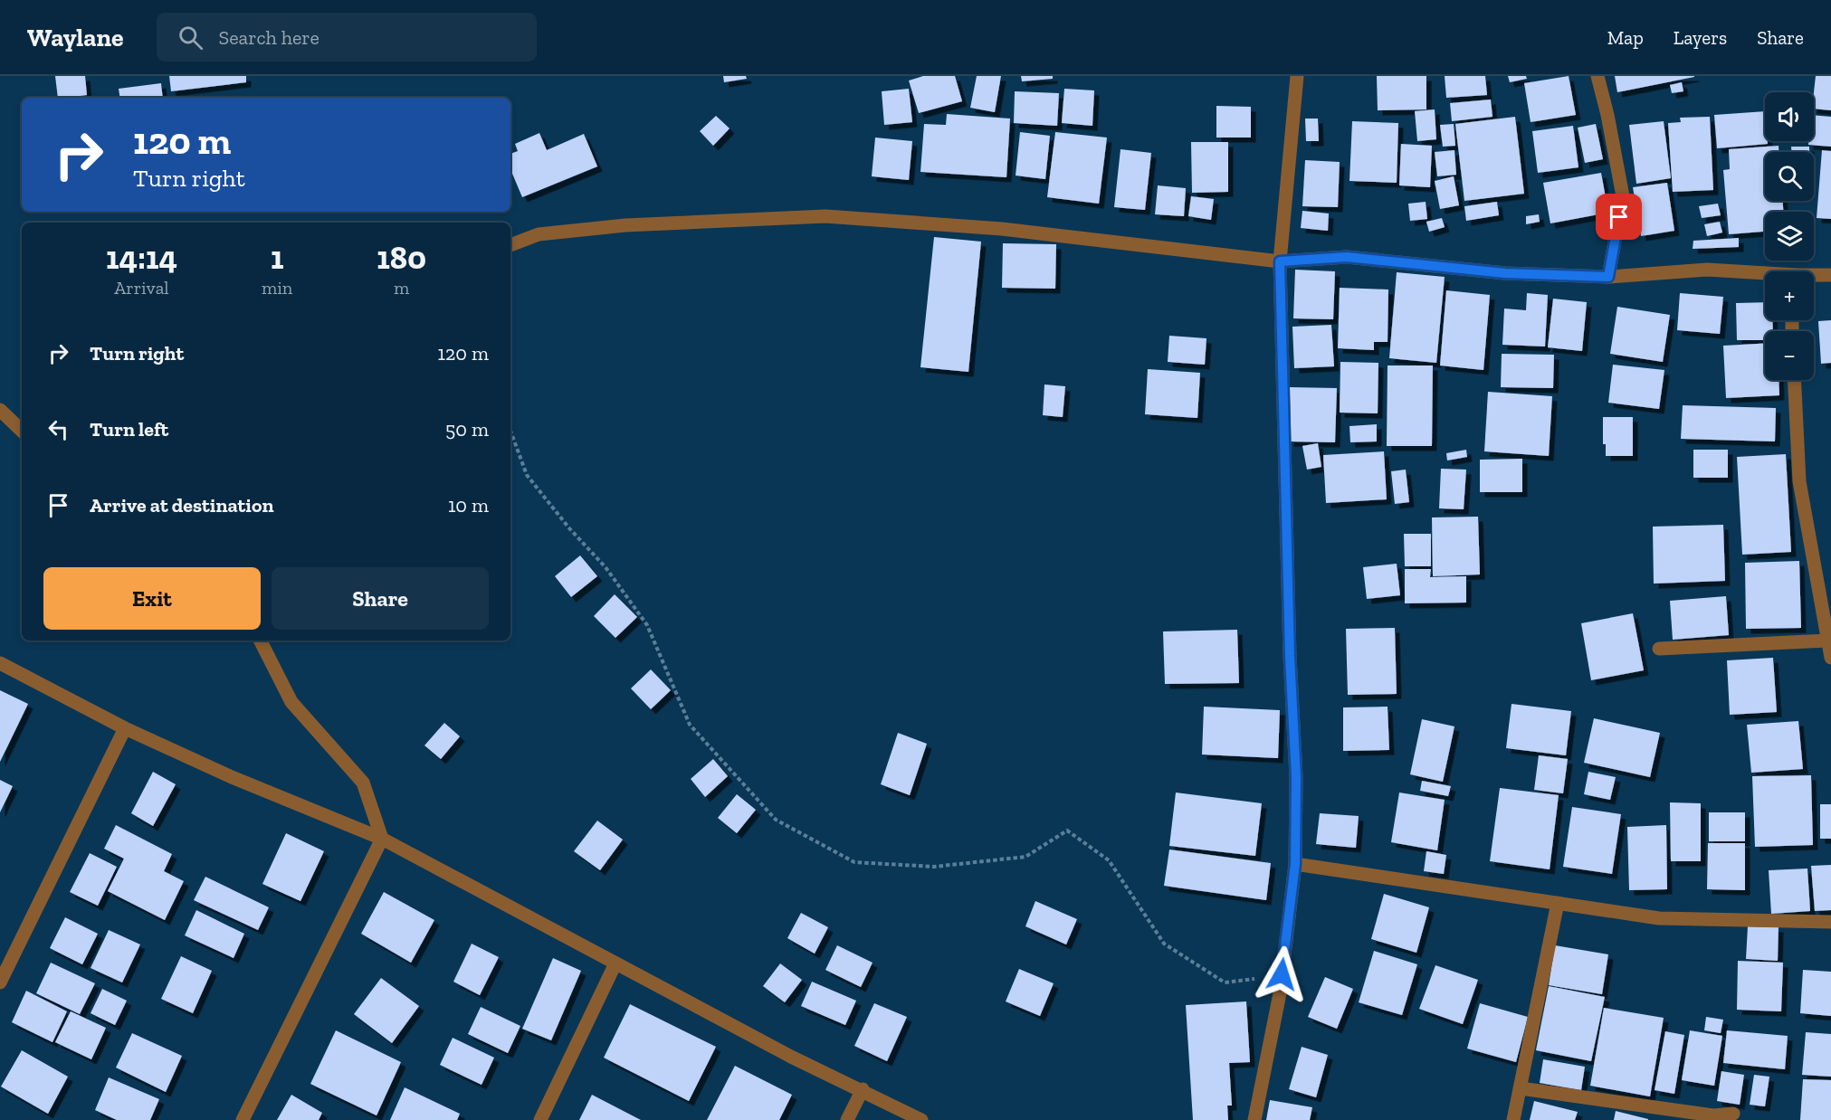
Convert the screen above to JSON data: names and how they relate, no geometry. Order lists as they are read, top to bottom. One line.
{"page":{"header":"Waylane","search":"Search here","nav":["Map","Layers","Share"],"map_buttons":["+","−"],"turn":["120 m","Turn right"],"eta":["14:14","Arrival","1","min","180","m"],"list":[{"name":"Turn right","value":"120 m"},{"name":"Turn left","value":"50 m"},{"name":"Arrive at destination","value":"10 m"}],"buttons":["Exit","Share"]}}
